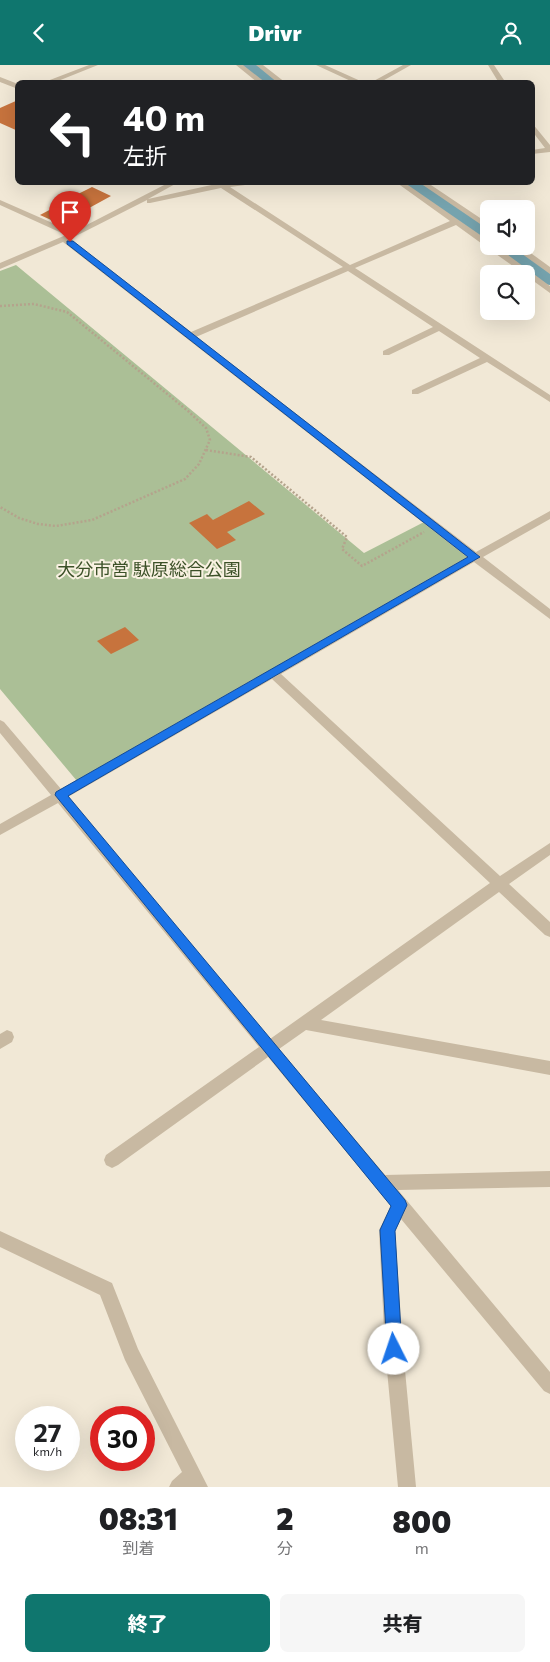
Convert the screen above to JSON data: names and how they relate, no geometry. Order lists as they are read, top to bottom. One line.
{"parks":["大分市営 駄原総合公園"],"page":{"header":"Drivr","turn":["40 m","左折"],"speed":"27 km/h","limit":"30","eta":["08:31","到着","2","分","800","m"],"buttons":["終了","共有"]}}
